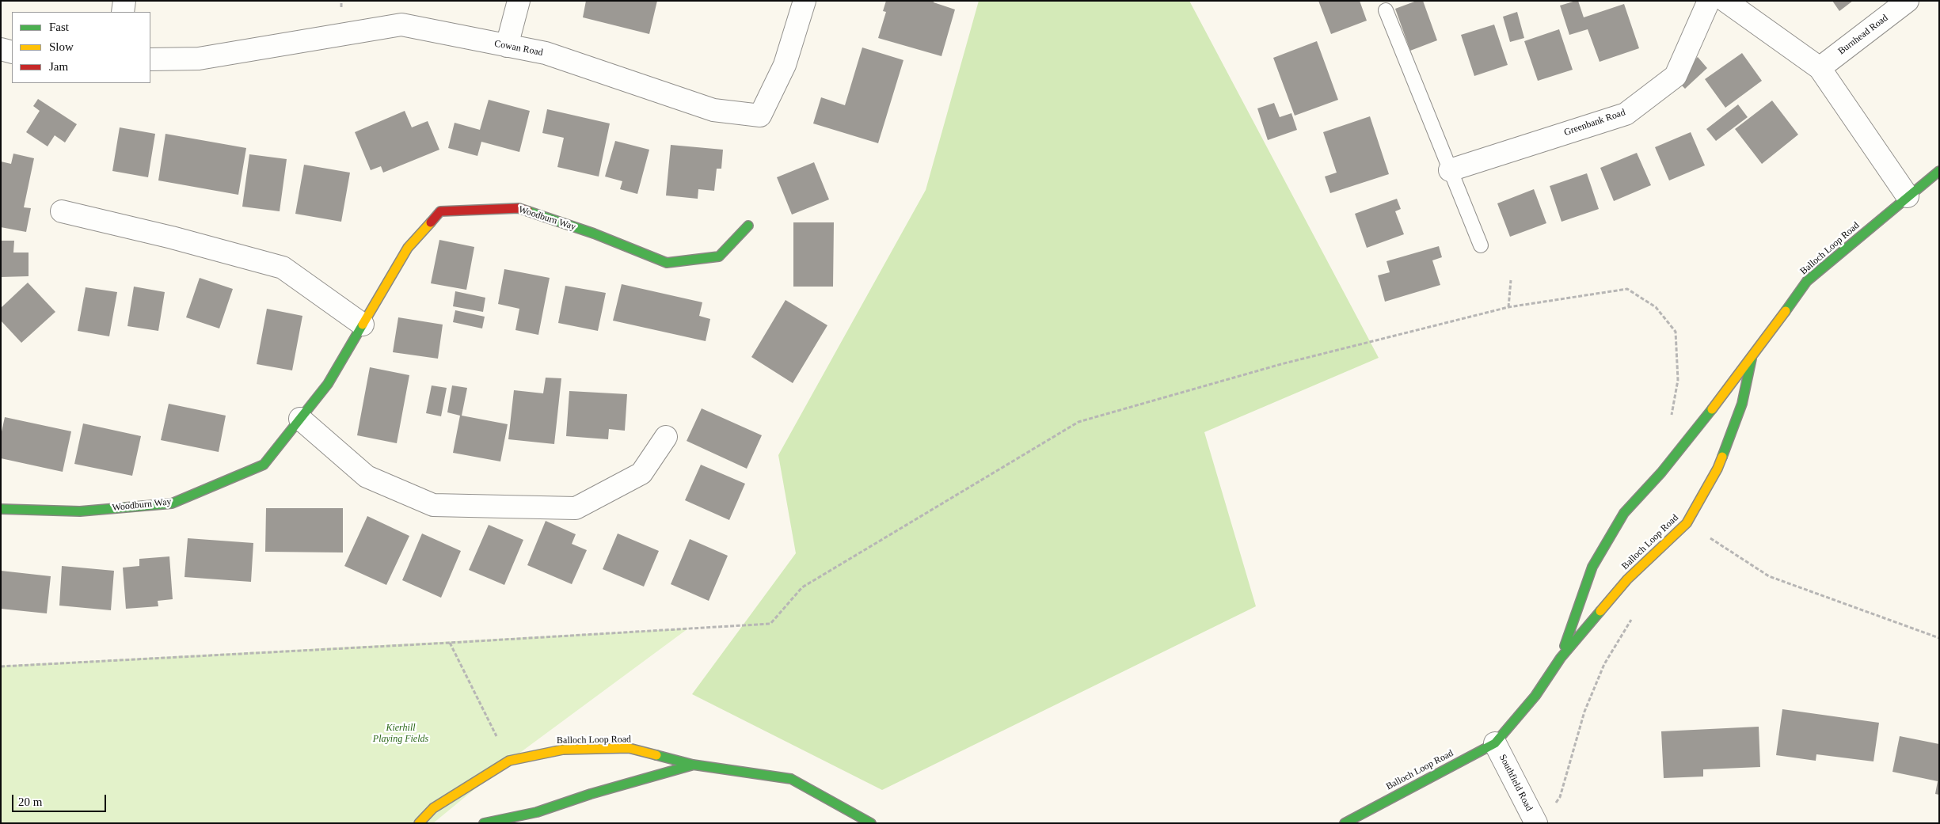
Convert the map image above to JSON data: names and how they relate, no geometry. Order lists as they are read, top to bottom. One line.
{"streets":{"street":["Burnhead Road","Cowan Road","Greenbank Road","Woodburn Way","Balloch Loop Road","Southfield Road"]},"crossings":[["Balloch Loop Road","Southfield Road"]],"parks":["Kierhill Playing Fields"],"legend":["Fast","Slow","Jam"],"scale_bar":"20 m"}
